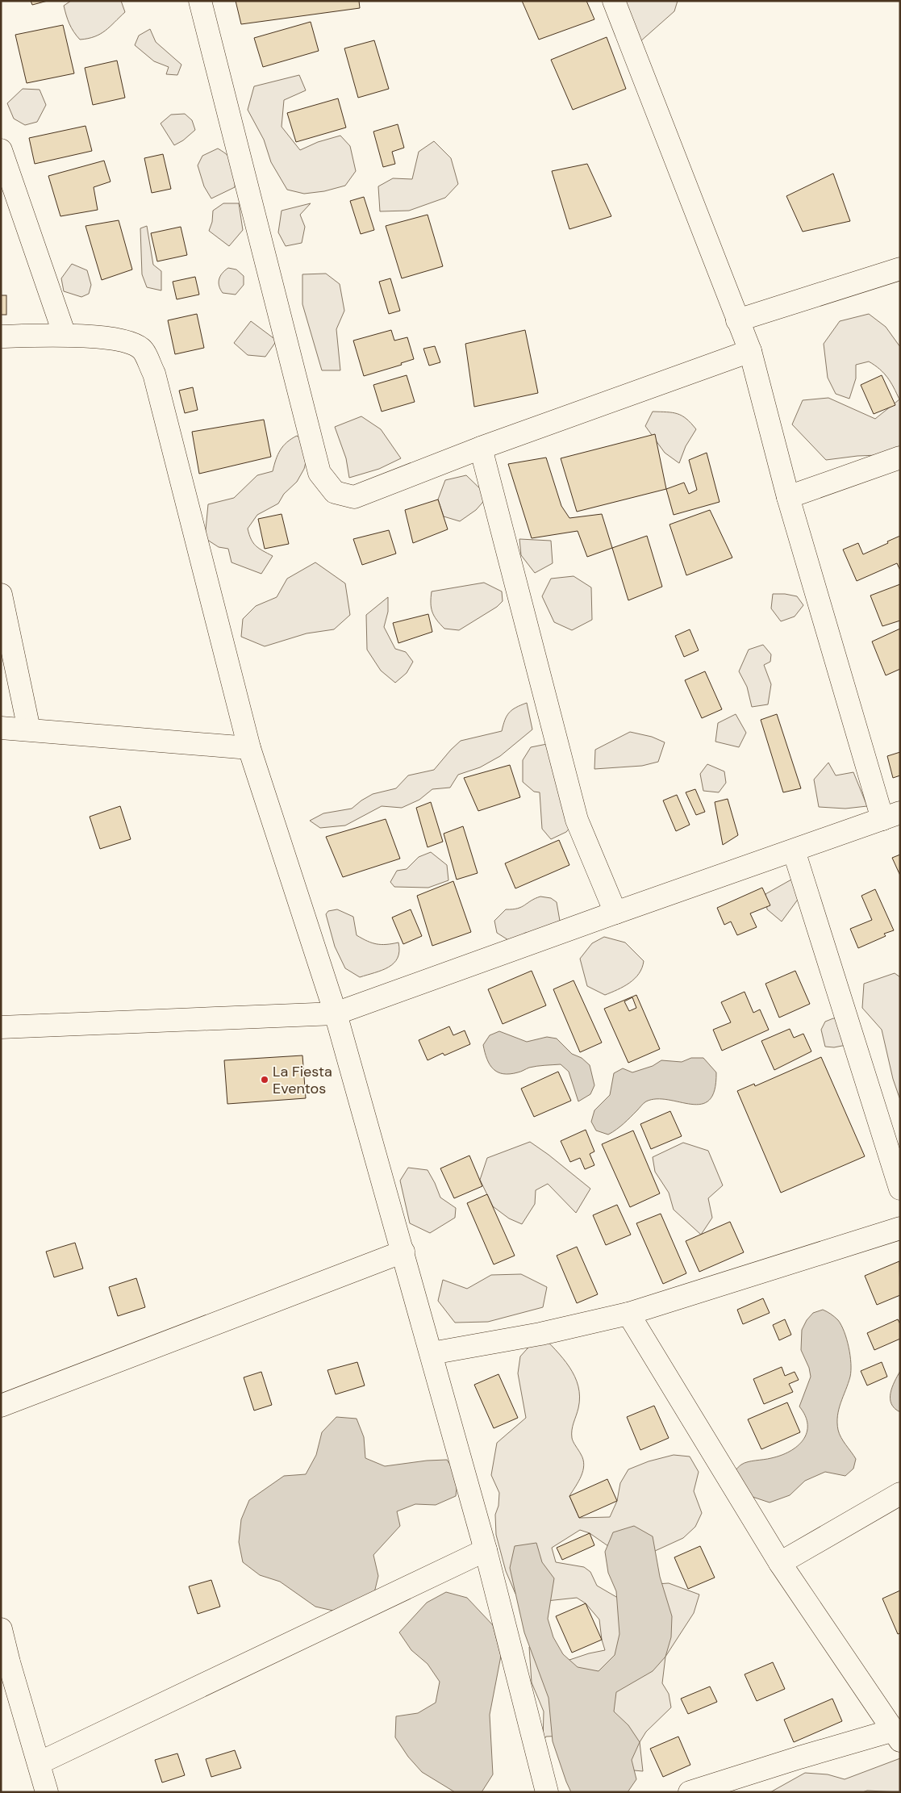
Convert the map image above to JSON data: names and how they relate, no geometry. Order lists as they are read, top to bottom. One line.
{"places":["La Fiesta Eventos"]}
